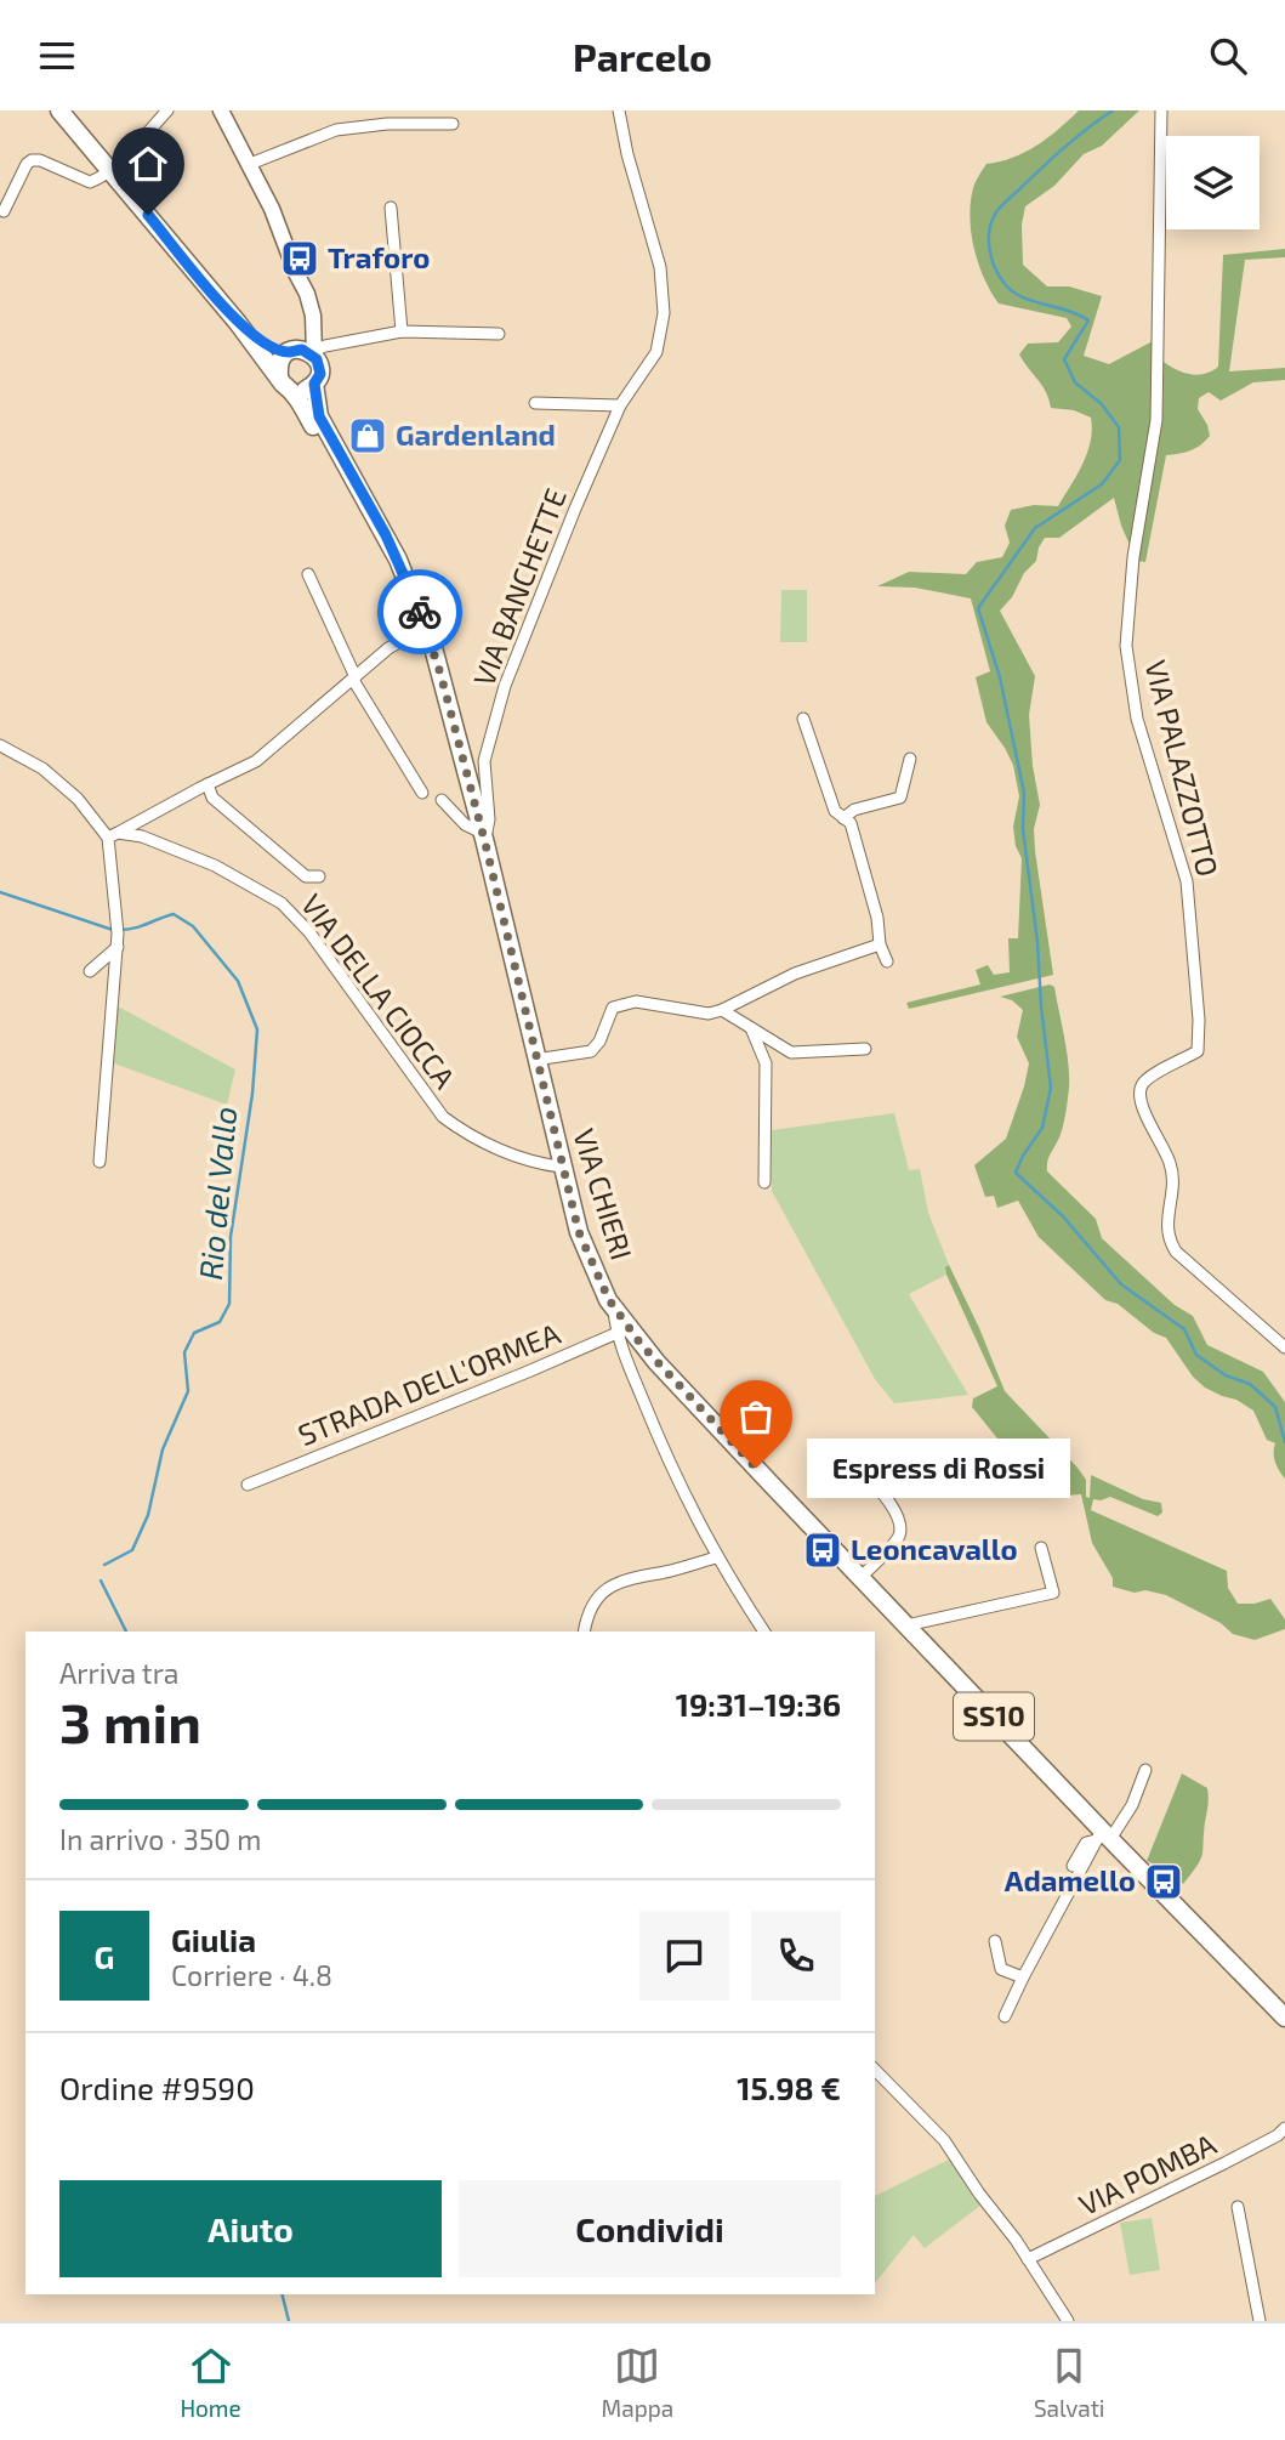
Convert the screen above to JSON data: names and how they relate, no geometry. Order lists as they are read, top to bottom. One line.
{"streets":{"main road":["VIA CHIERI","SS10"],"street":["VIA BANCHETTE","VIA PALAZZOTTO","VIA DELLA CIOCCA","STRADA DELL'ORMEA","VIA POMBA"]},"crossings":[["VIA BANCHETTE","VIA CHIERI"],["VIA DELLA CIOCCA","VIA CHIERI"],["VIA CHIERI","STRADA DELL'ORMEA"]],"water":["Rio del Vallo"],"places":{"bus stop":["Traforo","Leoncavallo","Adamello"],"shop":["Gardenland"],"other":["Espress di Rossi"]},"page":{"header":"Parcelo","bubble":"Espress di Rossi","heading":["3 min","Arriva tra","19:31–19:36"],"panel":["Giulia","Corriere · 4.8","Ordine #9590","15.98 €"],"bar":"In arrivo · 350 m","round":"G","buttons":["Aiuto","Condividi"],"tabs":["Home","Mappa","Salvati"]}}
